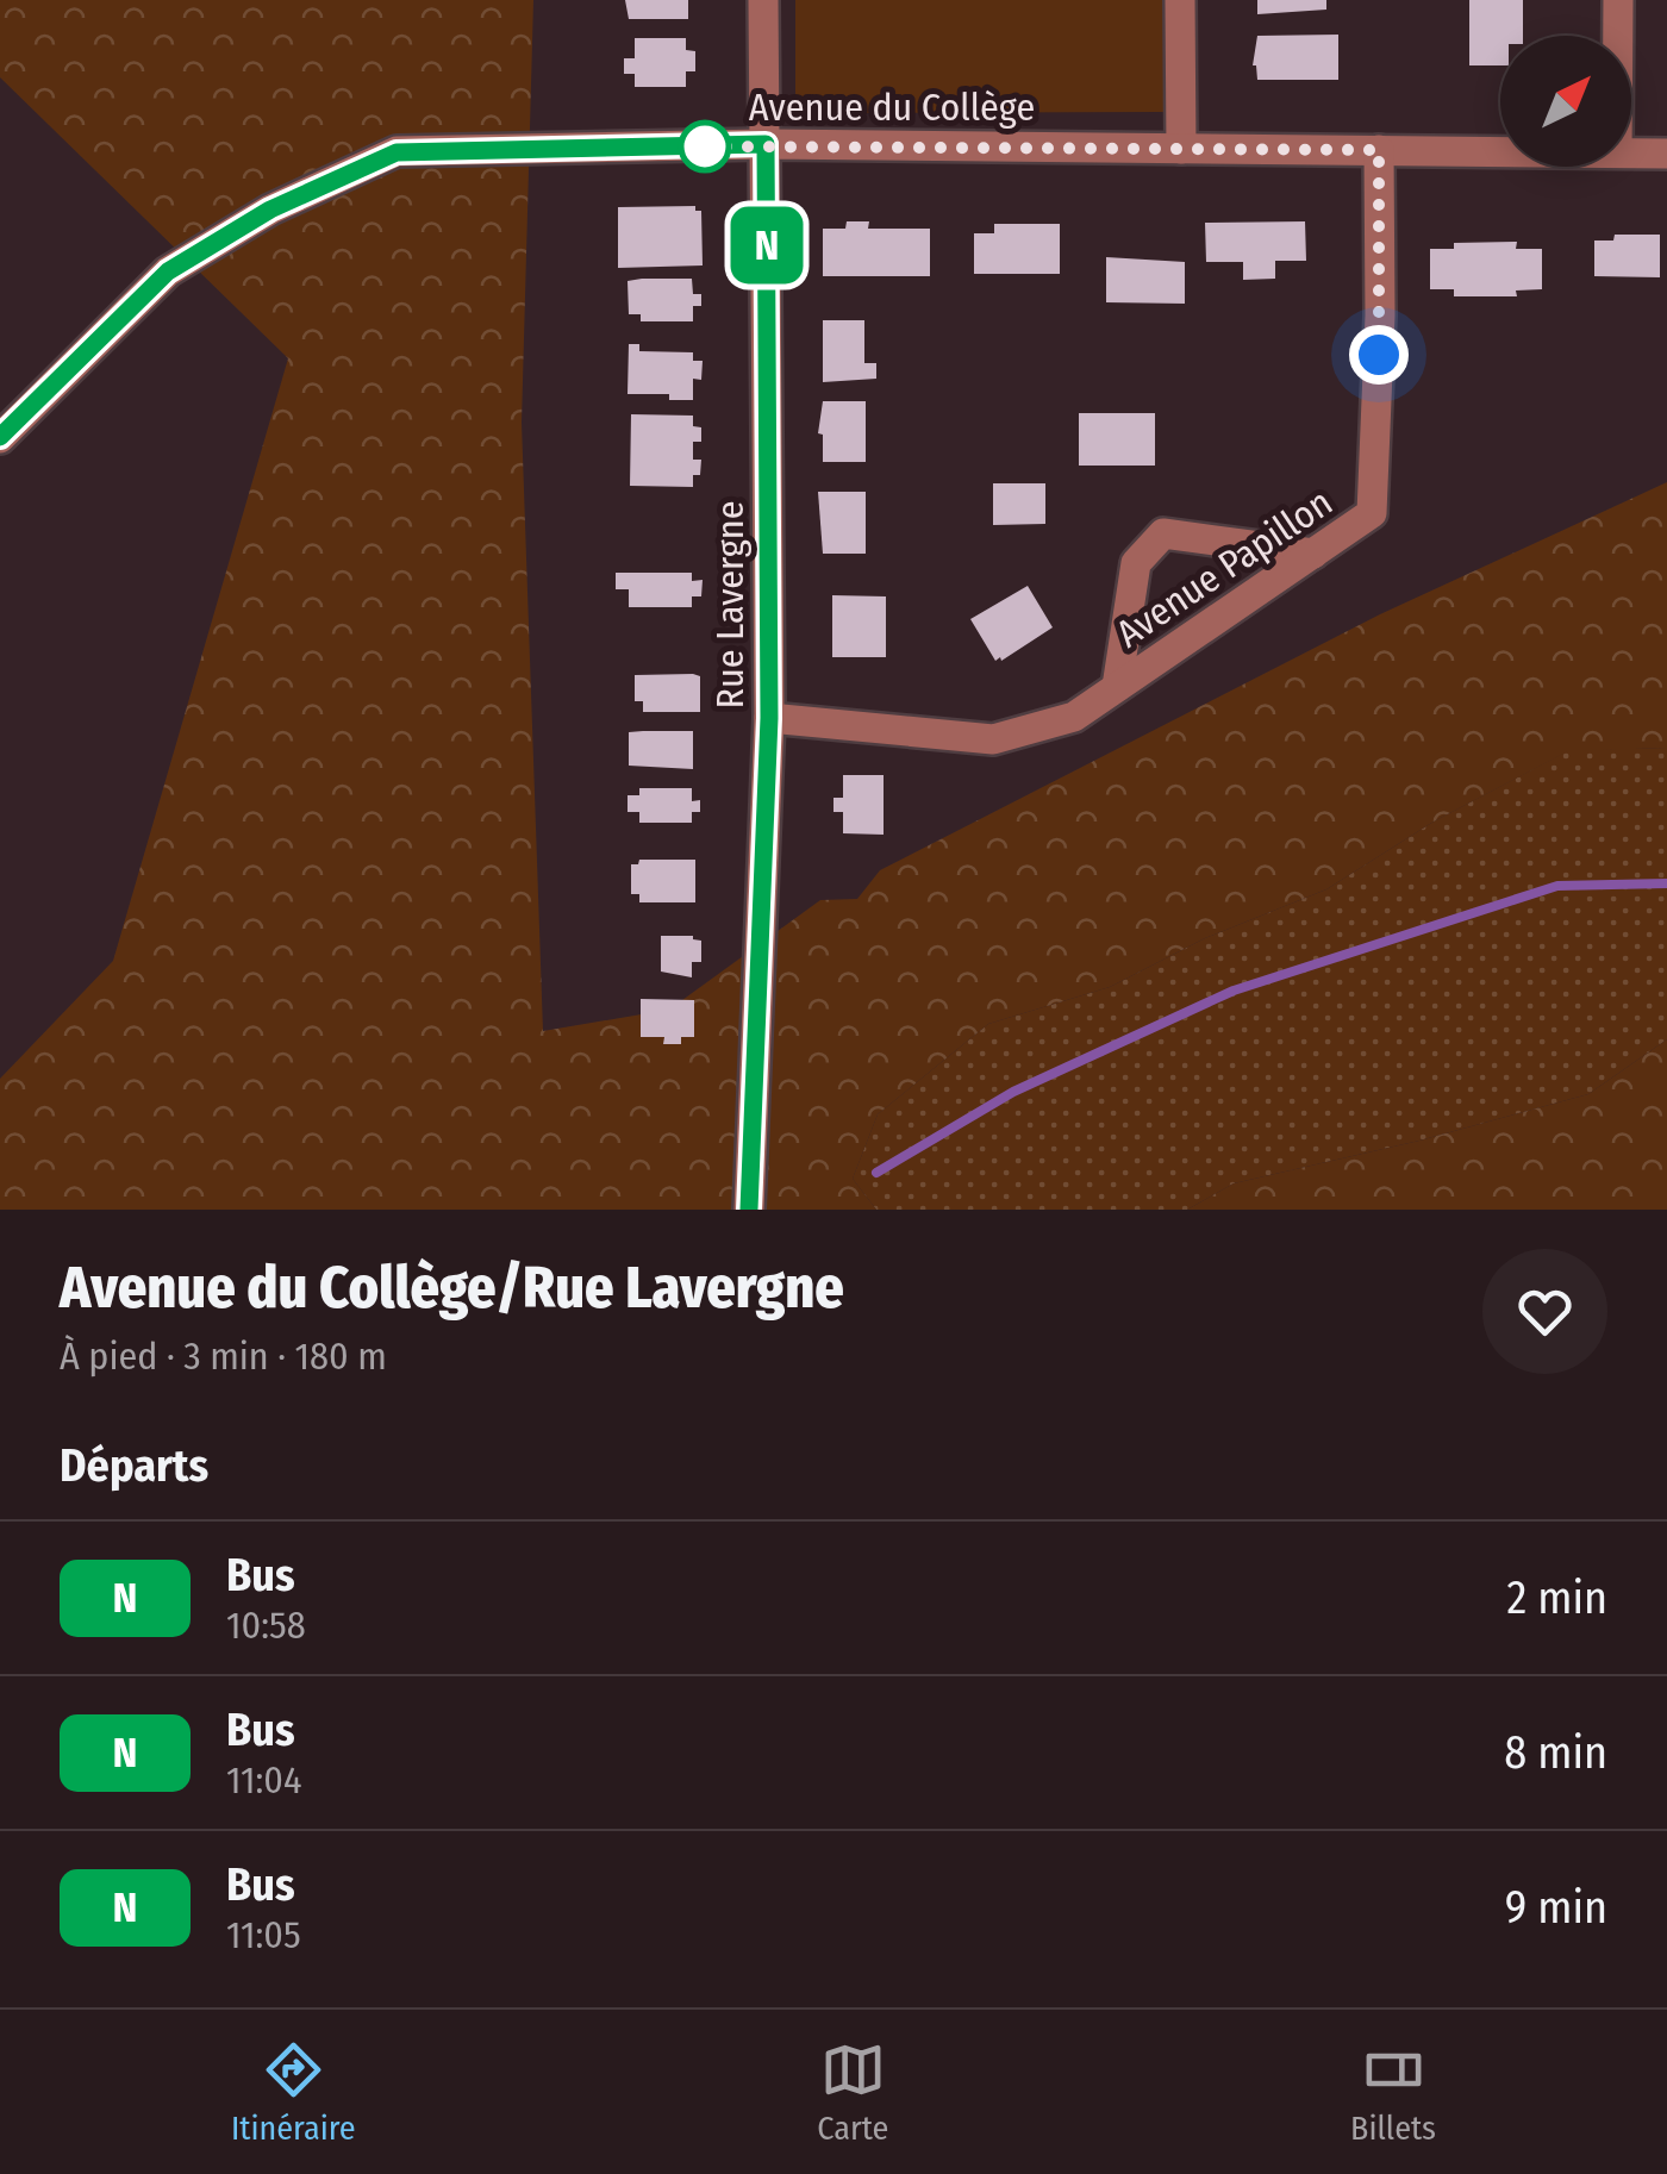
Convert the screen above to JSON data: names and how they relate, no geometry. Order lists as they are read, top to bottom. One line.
{"streets":{"street":["Avenue du Collège","Avenue Papillon","Rue Lavergne"]},"crossings":[["Avenue du Collège","Avenue Papillon"],["Avenue du Collège","Rue Lavergne"],["Avenue Papillon","Rue Lavergne"]],"lines":["bus line N"],"north":"top right","page":{"on_map":"N","heading":[["Avenue du Collège/Rue Lavergne","À pied · 3 min · 180 m"],"Départs"],"list":[{"mark":"N","name":"Bus","note":"10:58","value":"2 min"},{"mark":"N","name":"Bus","note":"11:04","value":"8 min"},{"mark":"N","name":"Bus","note":"11:05","value":"9 min"}],"tabs":["Itinéraire","Carte","Billets"]}}
